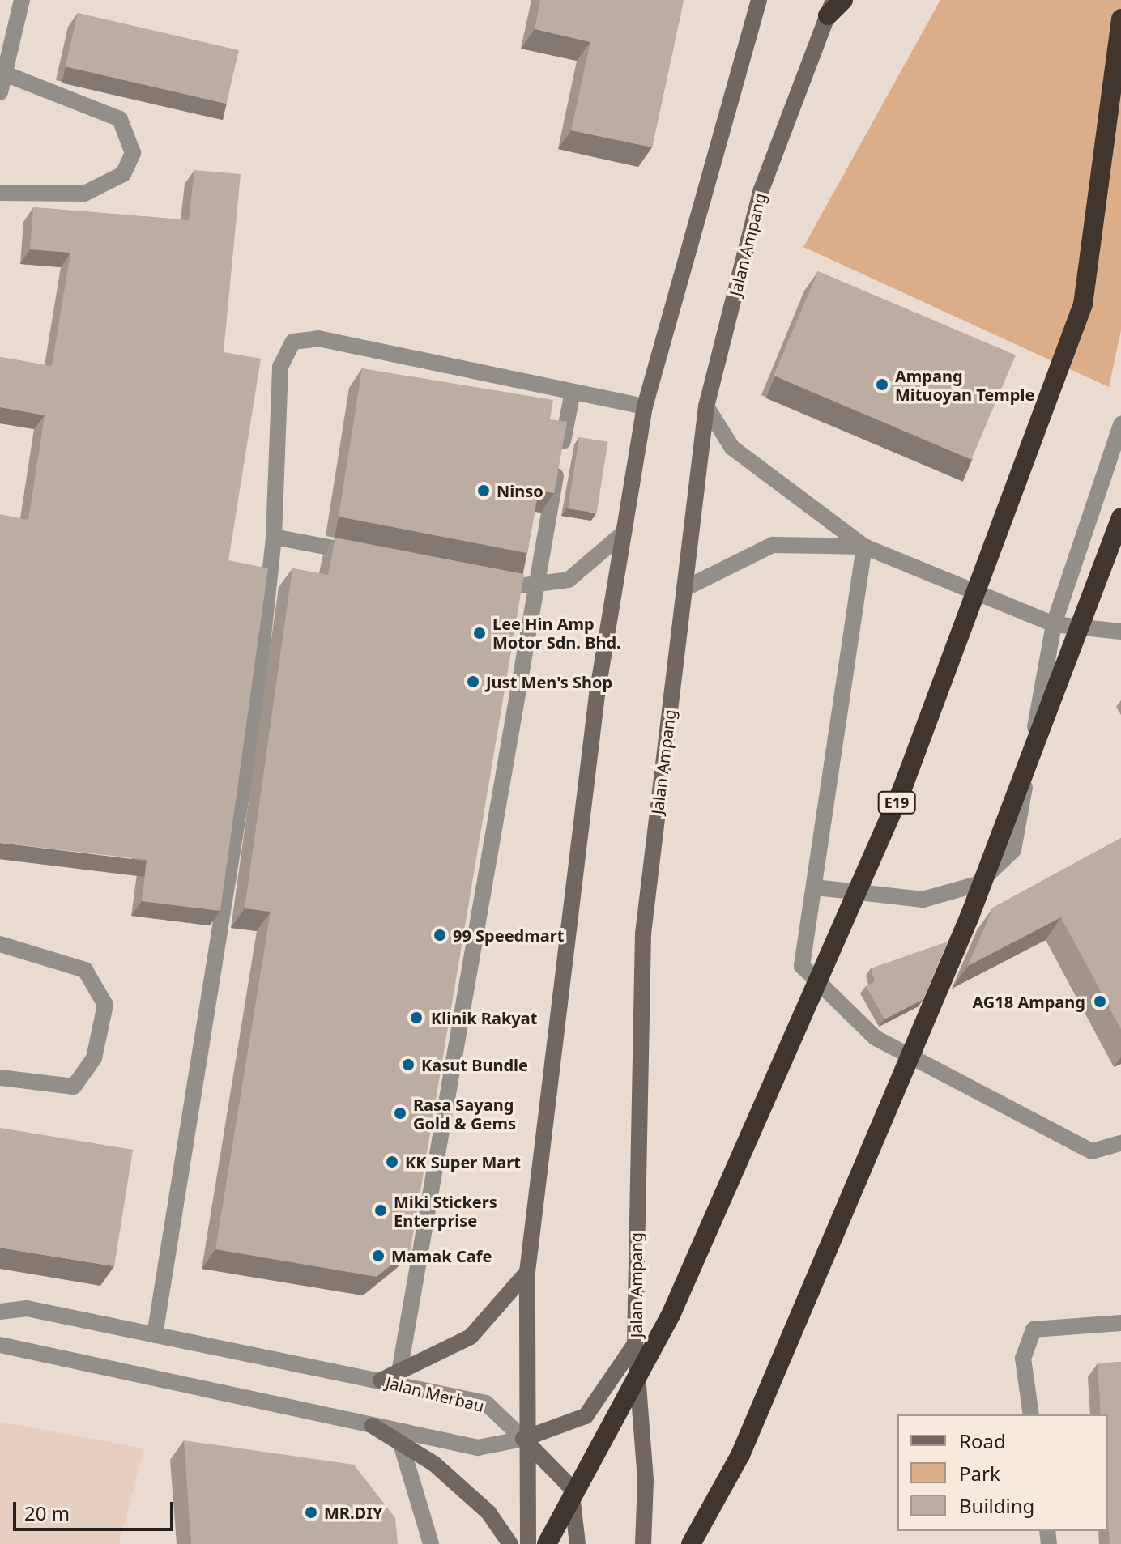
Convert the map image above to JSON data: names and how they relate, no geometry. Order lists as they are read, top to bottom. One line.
{"streets":{"highway":["E19"],"main road":["Jalan Ampang"],"street":["Jalan Merbau"]},"places":["Ampang Mituoyan Temple","Ninso","Lee Hin Amp Motor Sdn. Bhd.","Just Men's Shop","99 Speedmart","AG18 Ampang","Klinik Rakyat","Kasut Bundle","Rasa Sayang Gold & Gems","KK Super Mart","Miki Stickers Enterprise","Mamak Cafe","MR.DIY"],"legend":["Road","Park","Building"],"scale_bar":"20 m"}
